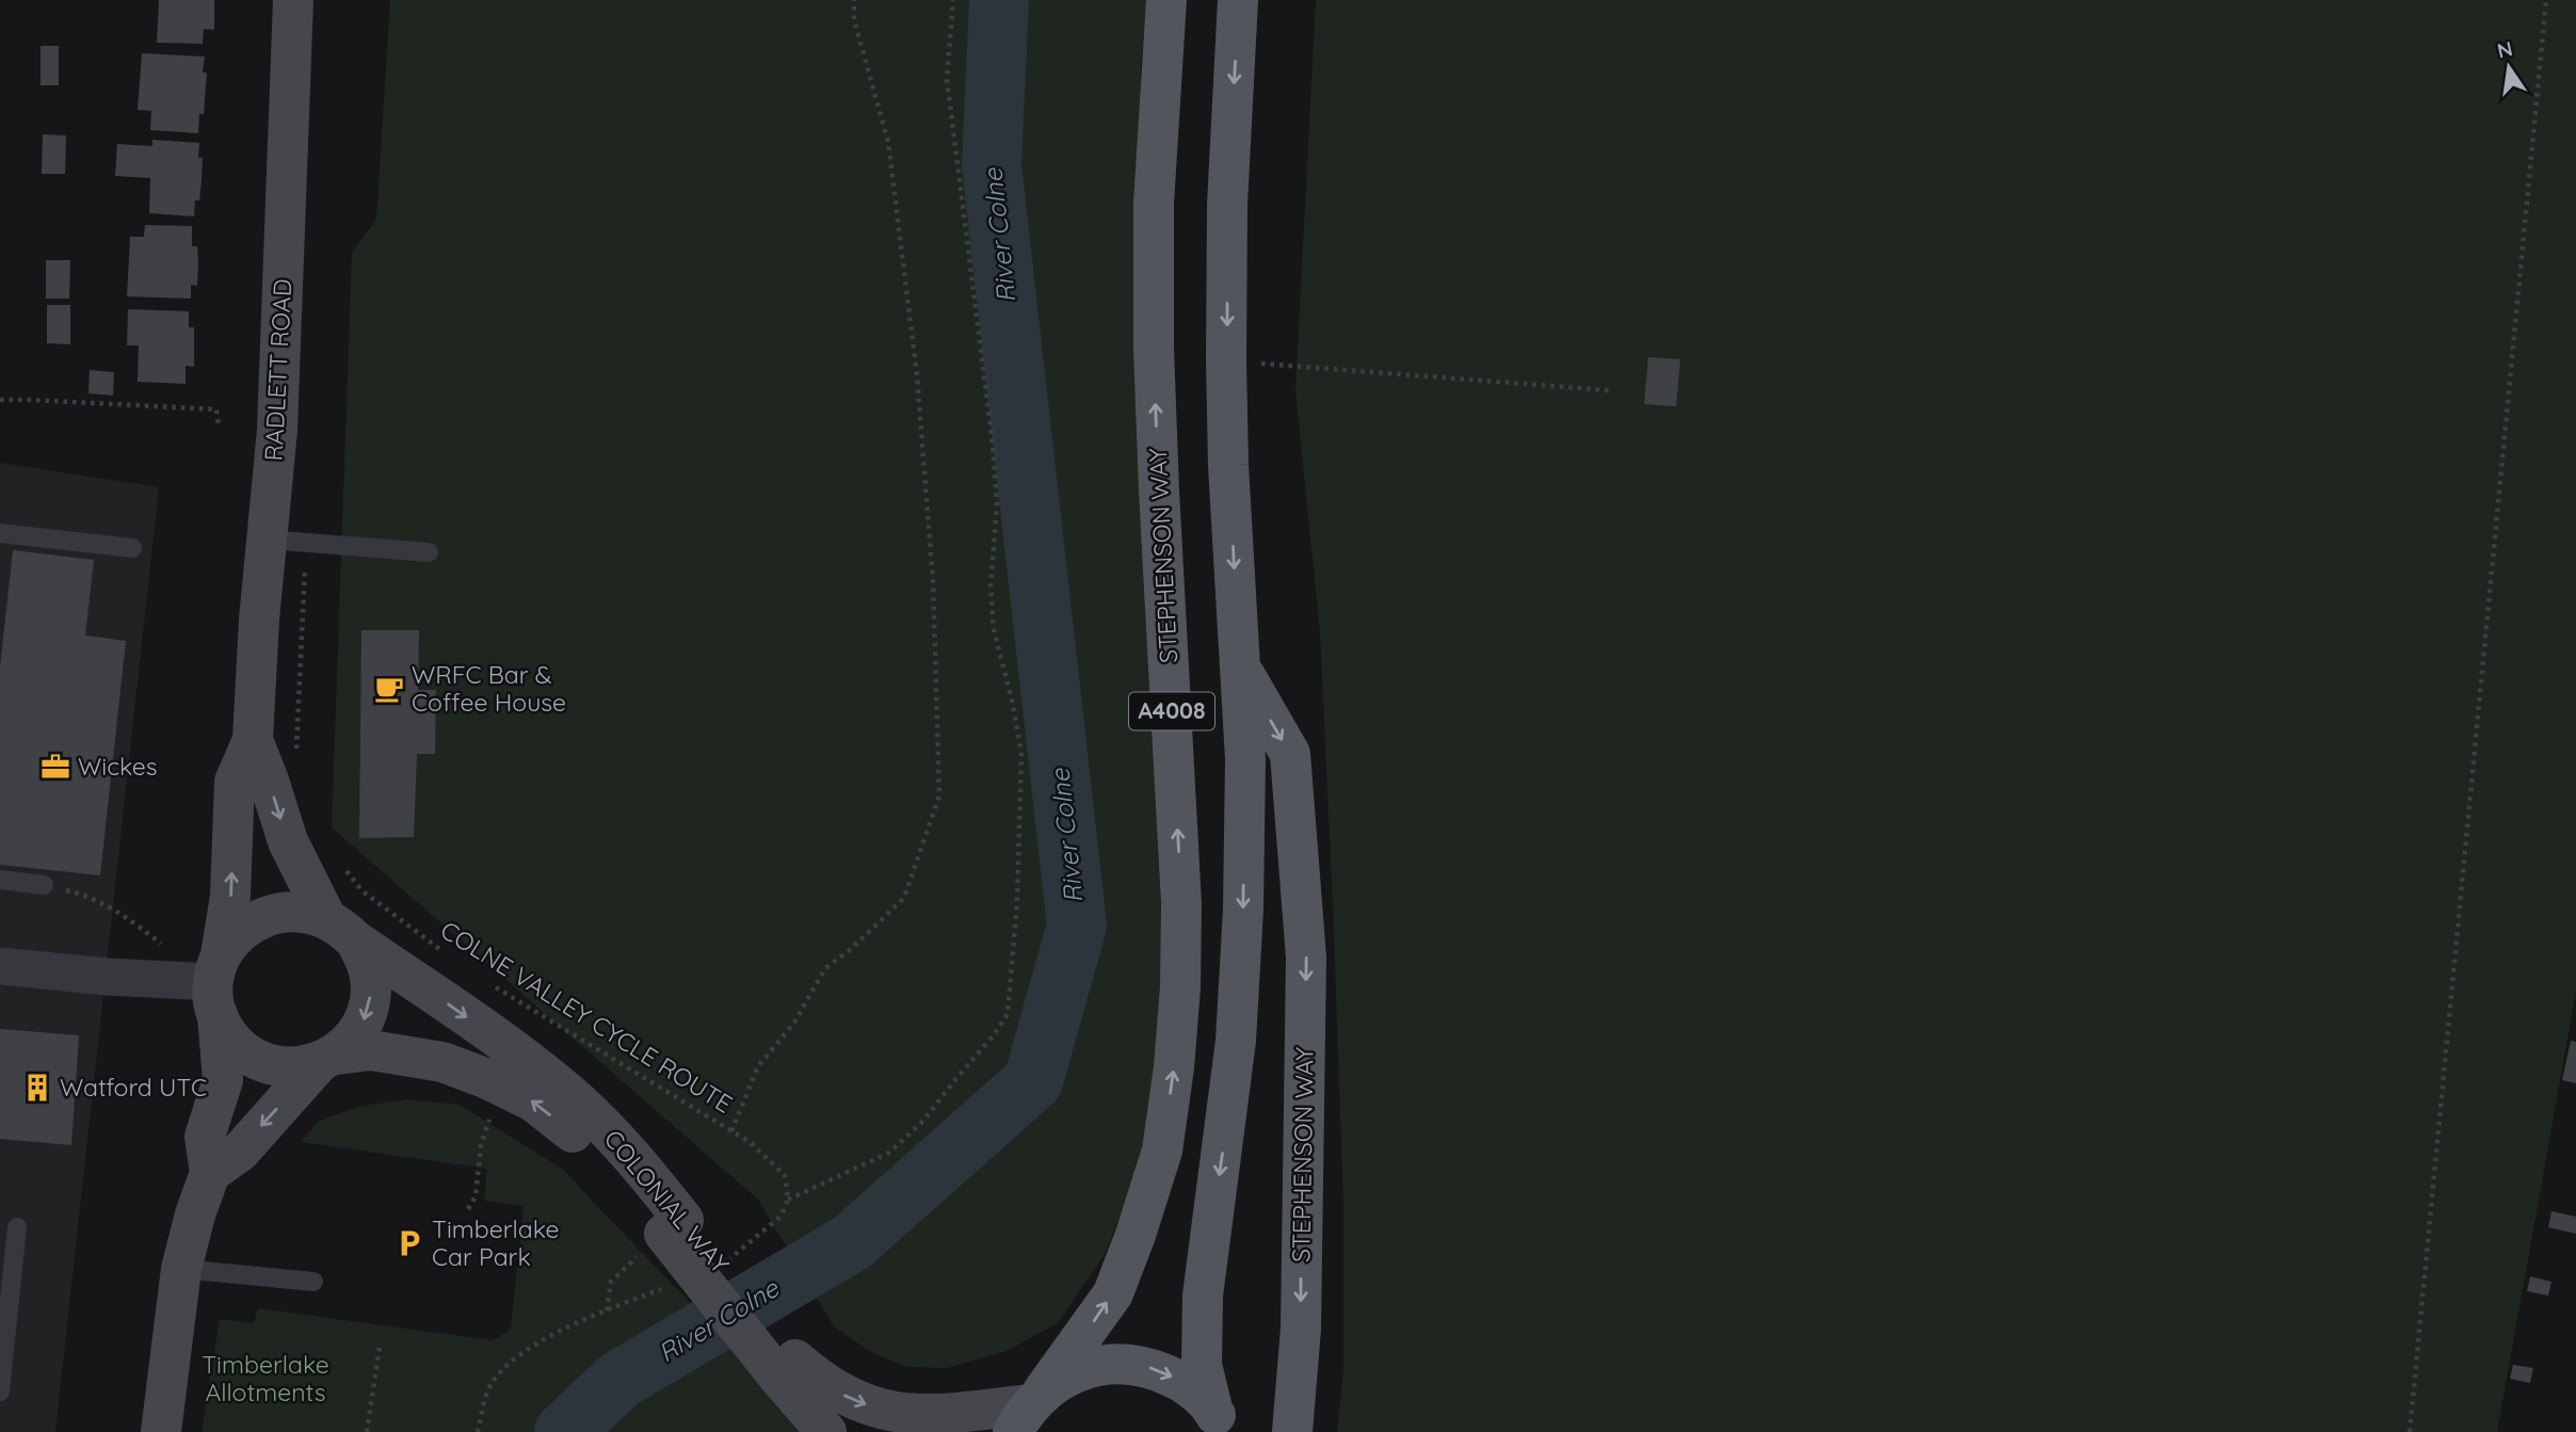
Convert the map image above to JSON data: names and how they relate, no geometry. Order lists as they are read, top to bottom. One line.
{"streets":{"main road":["STEPHENSON WAY","A4008"],"street":["RADLETT ROAD","COLONIAL WAY"],"path":["COLNE VALLEY CYCLE ROUTE"]},"crossings":[["RADLETT ROAD","COLONIAL WAY"],["STEPHENSON WAY","COLONIAL WAY"]],"water":["River Colne"],"parks":["Timberlake Allotments"],"places":{"cafe":["WRFC Bar & Coffee House"],"office":["Wickes"],"building":["Watford UTC"],"parking":["Timberlake Car Park"]},"north":"top"}
